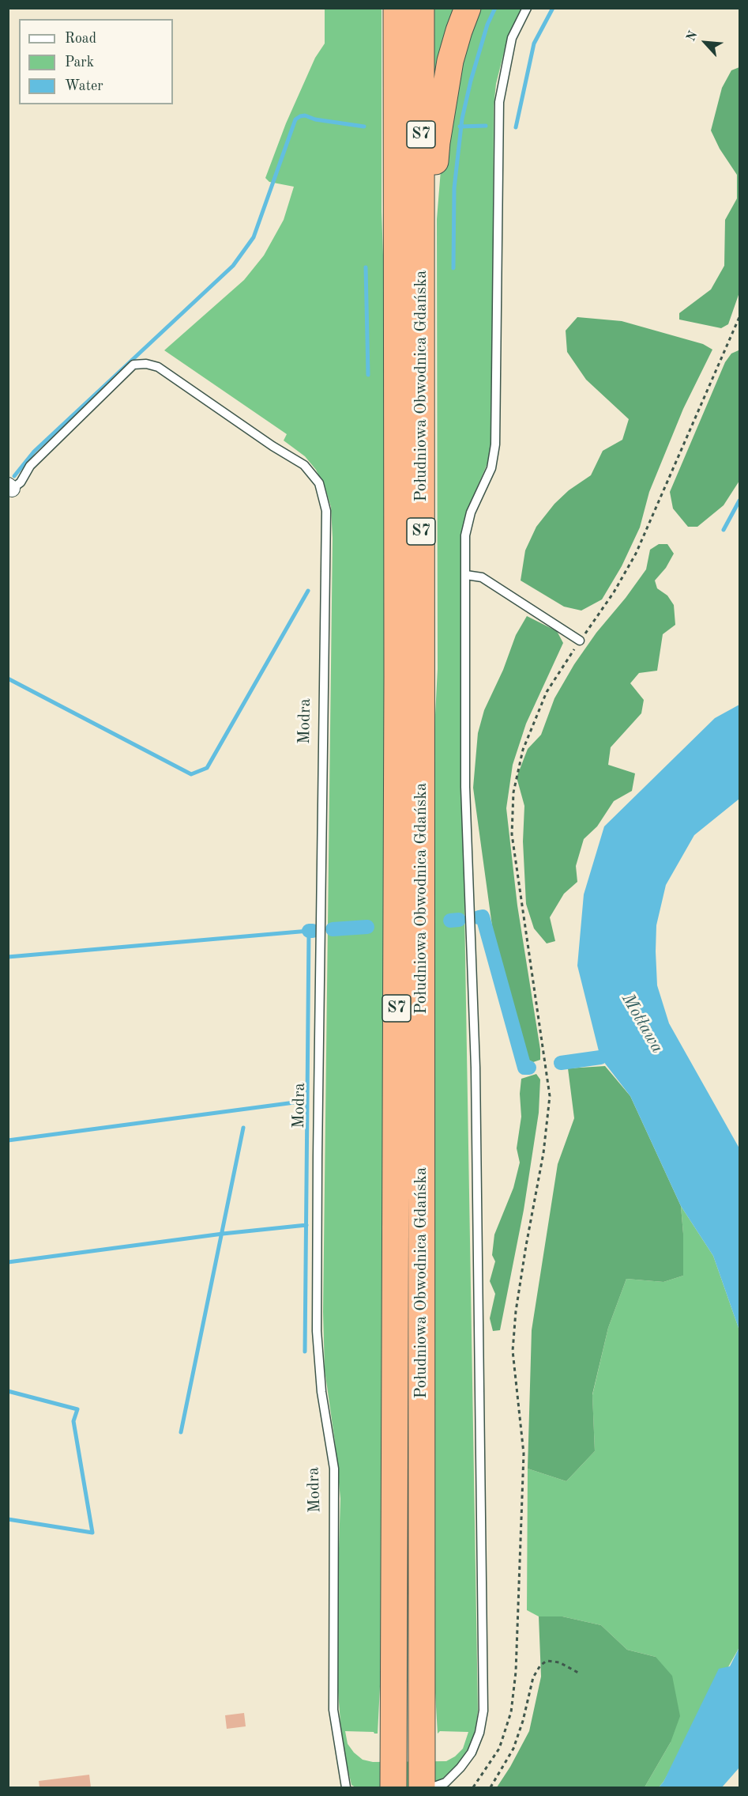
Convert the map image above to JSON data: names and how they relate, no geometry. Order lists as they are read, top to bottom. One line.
{"streets":{"highway":["S7","Południowa Obwodnica Gdańska"],"lane":["Modra"]},"water":["Motława"],"legend":["Road","Park","Water"],"north":"top left"}
